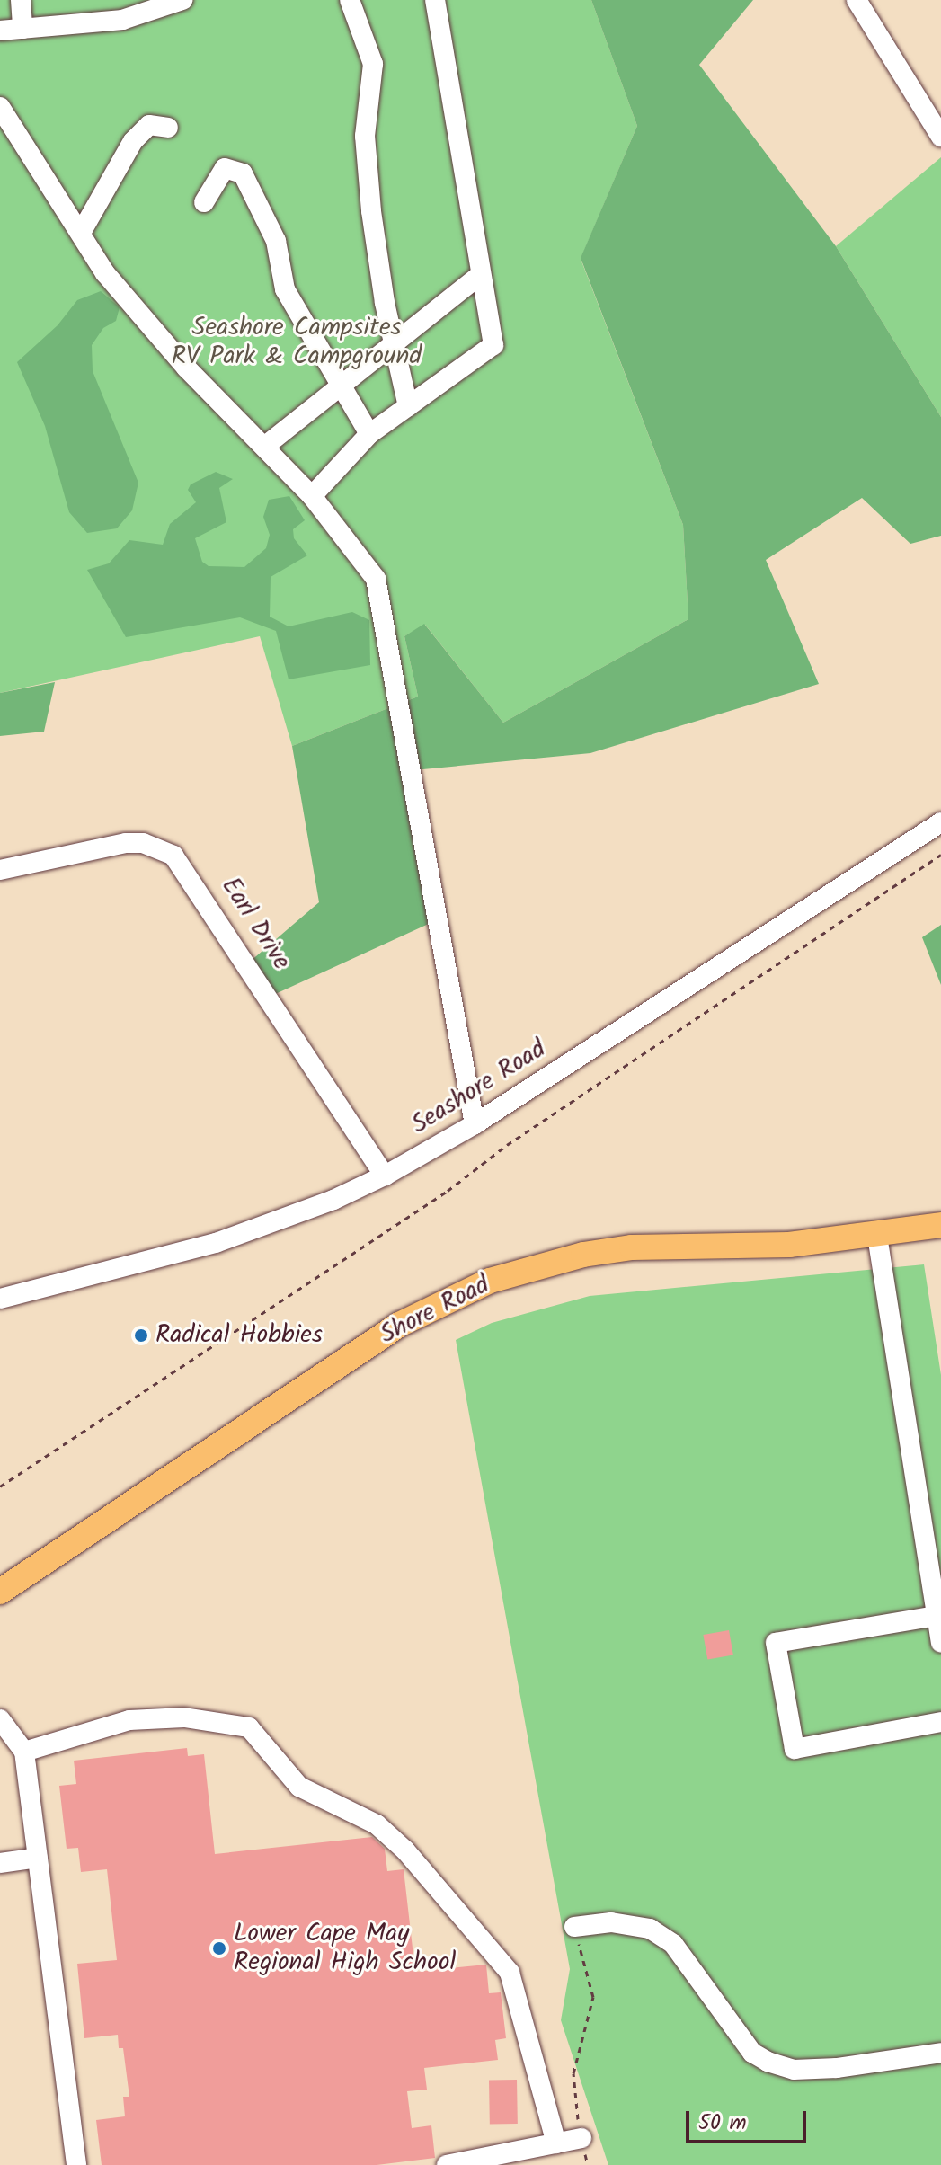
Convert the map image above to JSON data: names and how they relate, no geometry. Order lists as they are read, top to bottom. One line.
{"streets":{"main road":["Shore Road"],"street":["Earl Drive","Seashore Road"]},"crossings":[["Earl Drive","Seashore Road"]],"parks":["Seashore Campsites RV Park & Campground"],"places":["Radical Hobbies","Lower Cape May Regional High School"],"scale_bar":"50 m"}
